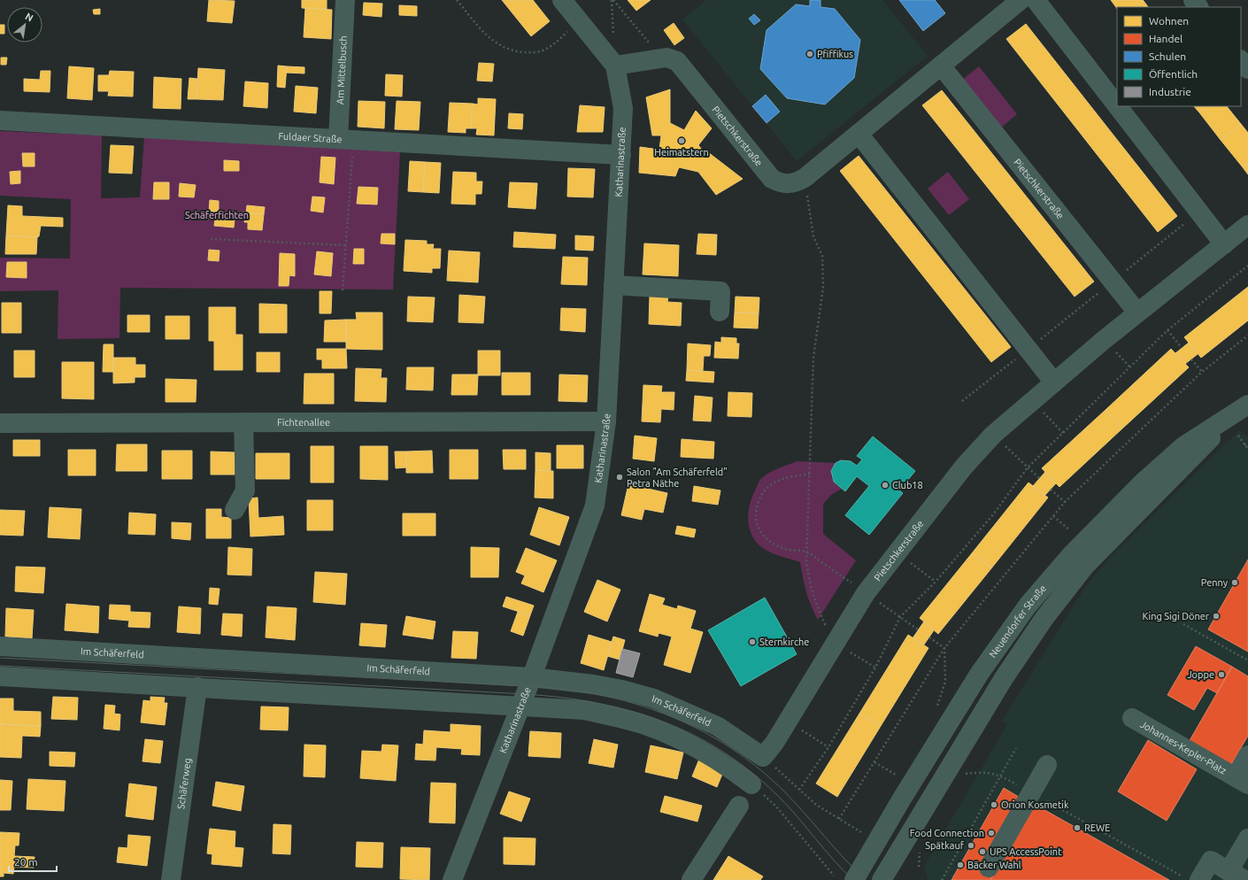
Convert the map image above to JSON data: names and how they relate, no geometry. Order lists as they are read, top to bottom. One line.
{"streets":{"street":["Am Mittelbusch","Pietschkerstraße","Fuldaer Straße","Katharinastraße","Fichtenallee","Neuendorfer Straße","Im Schäferfeld","Johannes-Kepler-Platz","Schäferweg"]},"crossings":[["Am Mittelbusch","Fuldaer Straße"],["Pietschkerstraße","Katharinastraße"],["Pietschkerstraße","Im Schäferfeld"],["Fuldaer Straße","Katharinastraße"],["Katharinastraße","Fichtenallee"],["Katharinastraße","Im Schäferfeld"]],"parks":["Schäferfichten"],"places":["Pfiffikus","Heimatstern","Salon \"Am Schäferfeld\" Petra Näthe","Club18","Penny","King Sigi Döner","Sternkirche","Joppe","Orion Kosmetik","REWE","Food Connection","Spätkauf","UPS AccessPoint","Bäcker Wahl"],"legend":["Wohnen","Handel","Schulen","Öffentlich","Industrie"],"scale_bar":"20 m","north":"top right"}
